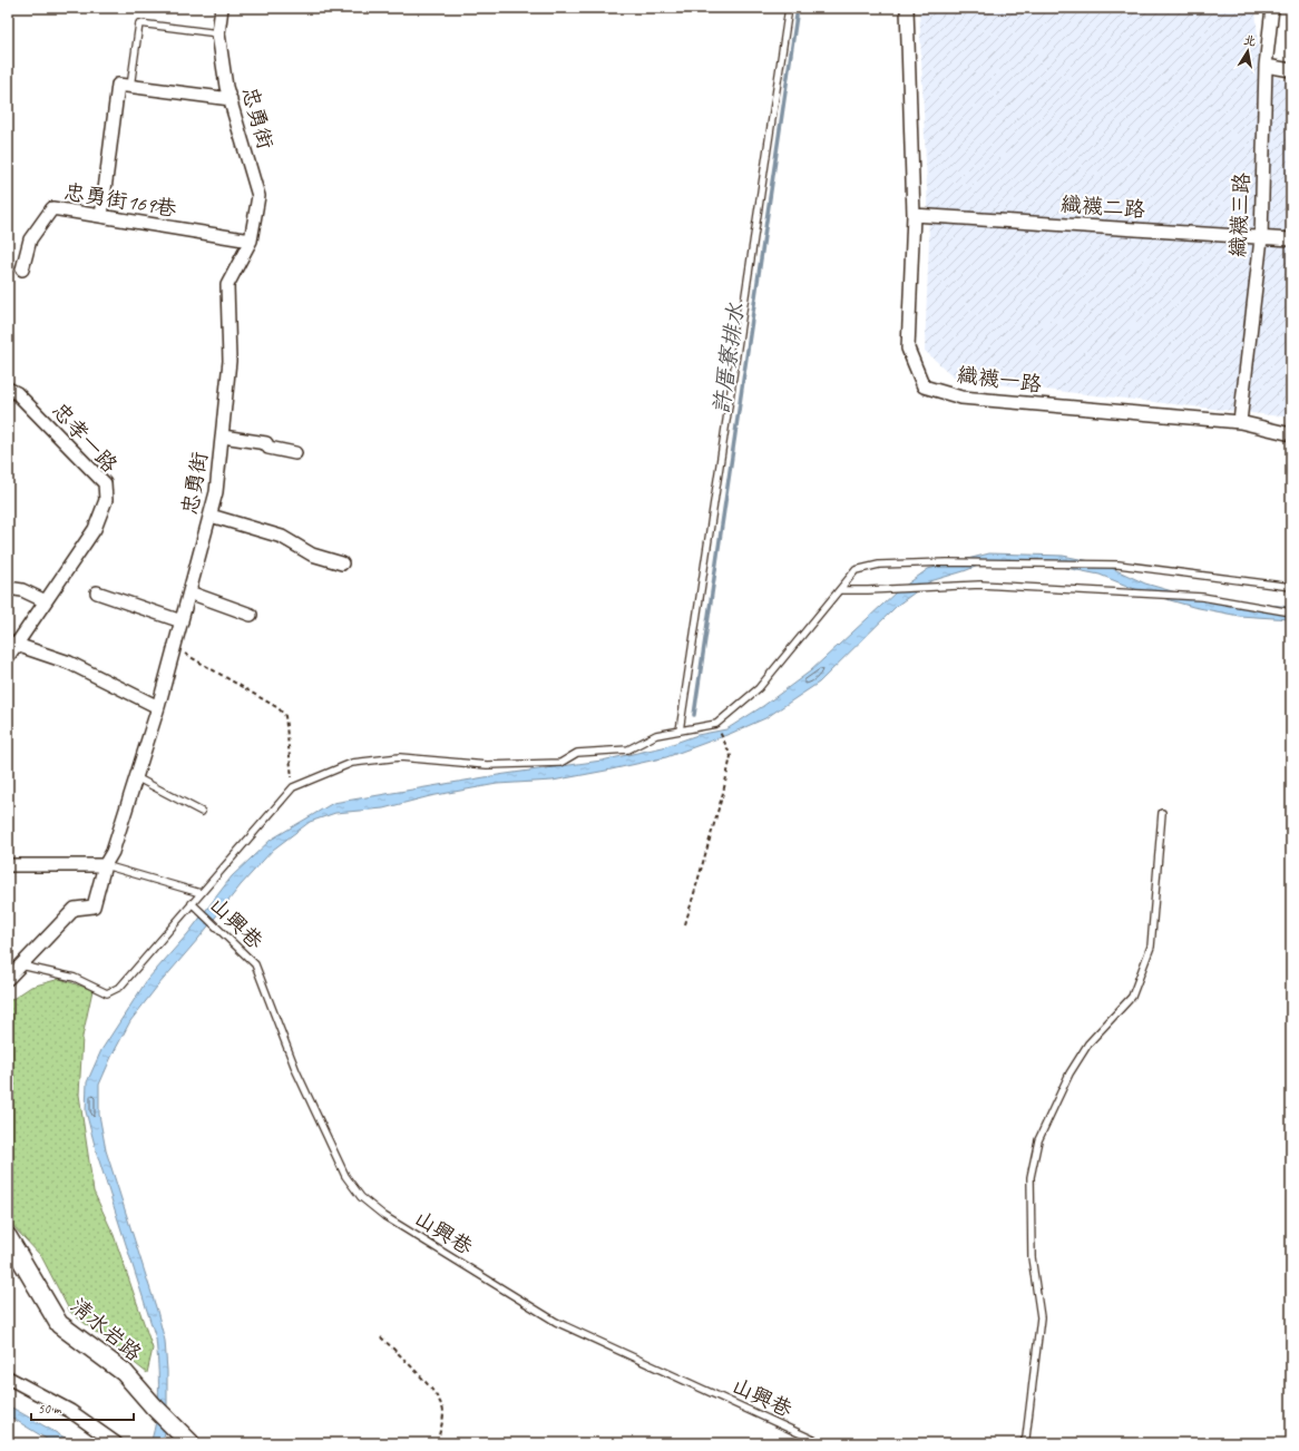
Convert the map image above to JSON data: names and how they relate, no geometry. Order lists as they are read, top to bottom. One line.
{"streets":{"street":["忠勇街","忠勇街169巷","織襪二路","織襪三路","織襪一路","忠孝一路","清水岩路"],"lane":["山興巷"]},"crossings":[["忠勇街","忠勇街169巷"],["織襪二路","織襪三路"],["織襪二路","織襪一路"],["織襪三路","織襪一路"]],"water":["許厝寮排水"],"scale_bar":"50 m","north":"top"}
